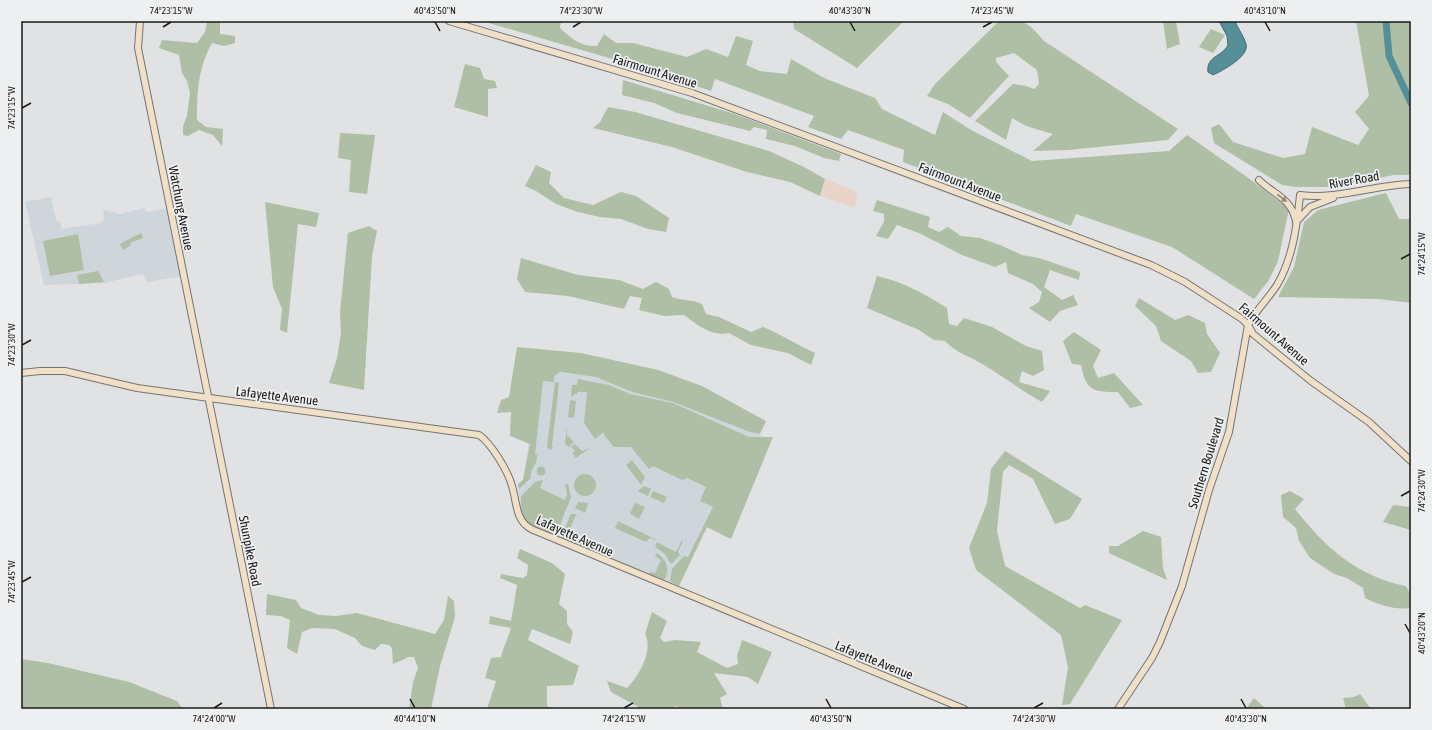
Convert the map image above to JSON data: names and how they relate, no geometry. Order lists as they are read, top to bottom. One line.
{"streets":{"main road":["Fairmount Avenue","River Road","Watchung Avenue","Lafayette Avenue","Southern Boulevard","Shunpike Road"]},"crossings":[["Fairmount Avenue","Southern Boulevard"],["River Road","Southern Boulevard"],["Watchung Avenue","Lafayette Avenue"],["Watchung Avenue","Shunpike Road"],["Lafayette Avenue","Shunpike Road"]],"coordinates":["74°23'15\"W","40°43'50\"N","74°23'30\"W","40°43'30\"N","74°23'45\"W","40°43'10\"N","74°24'15\"W","74°24'30\"W","40°43'20\"N","74°24'00\"W","40°44'10\"N"]}
